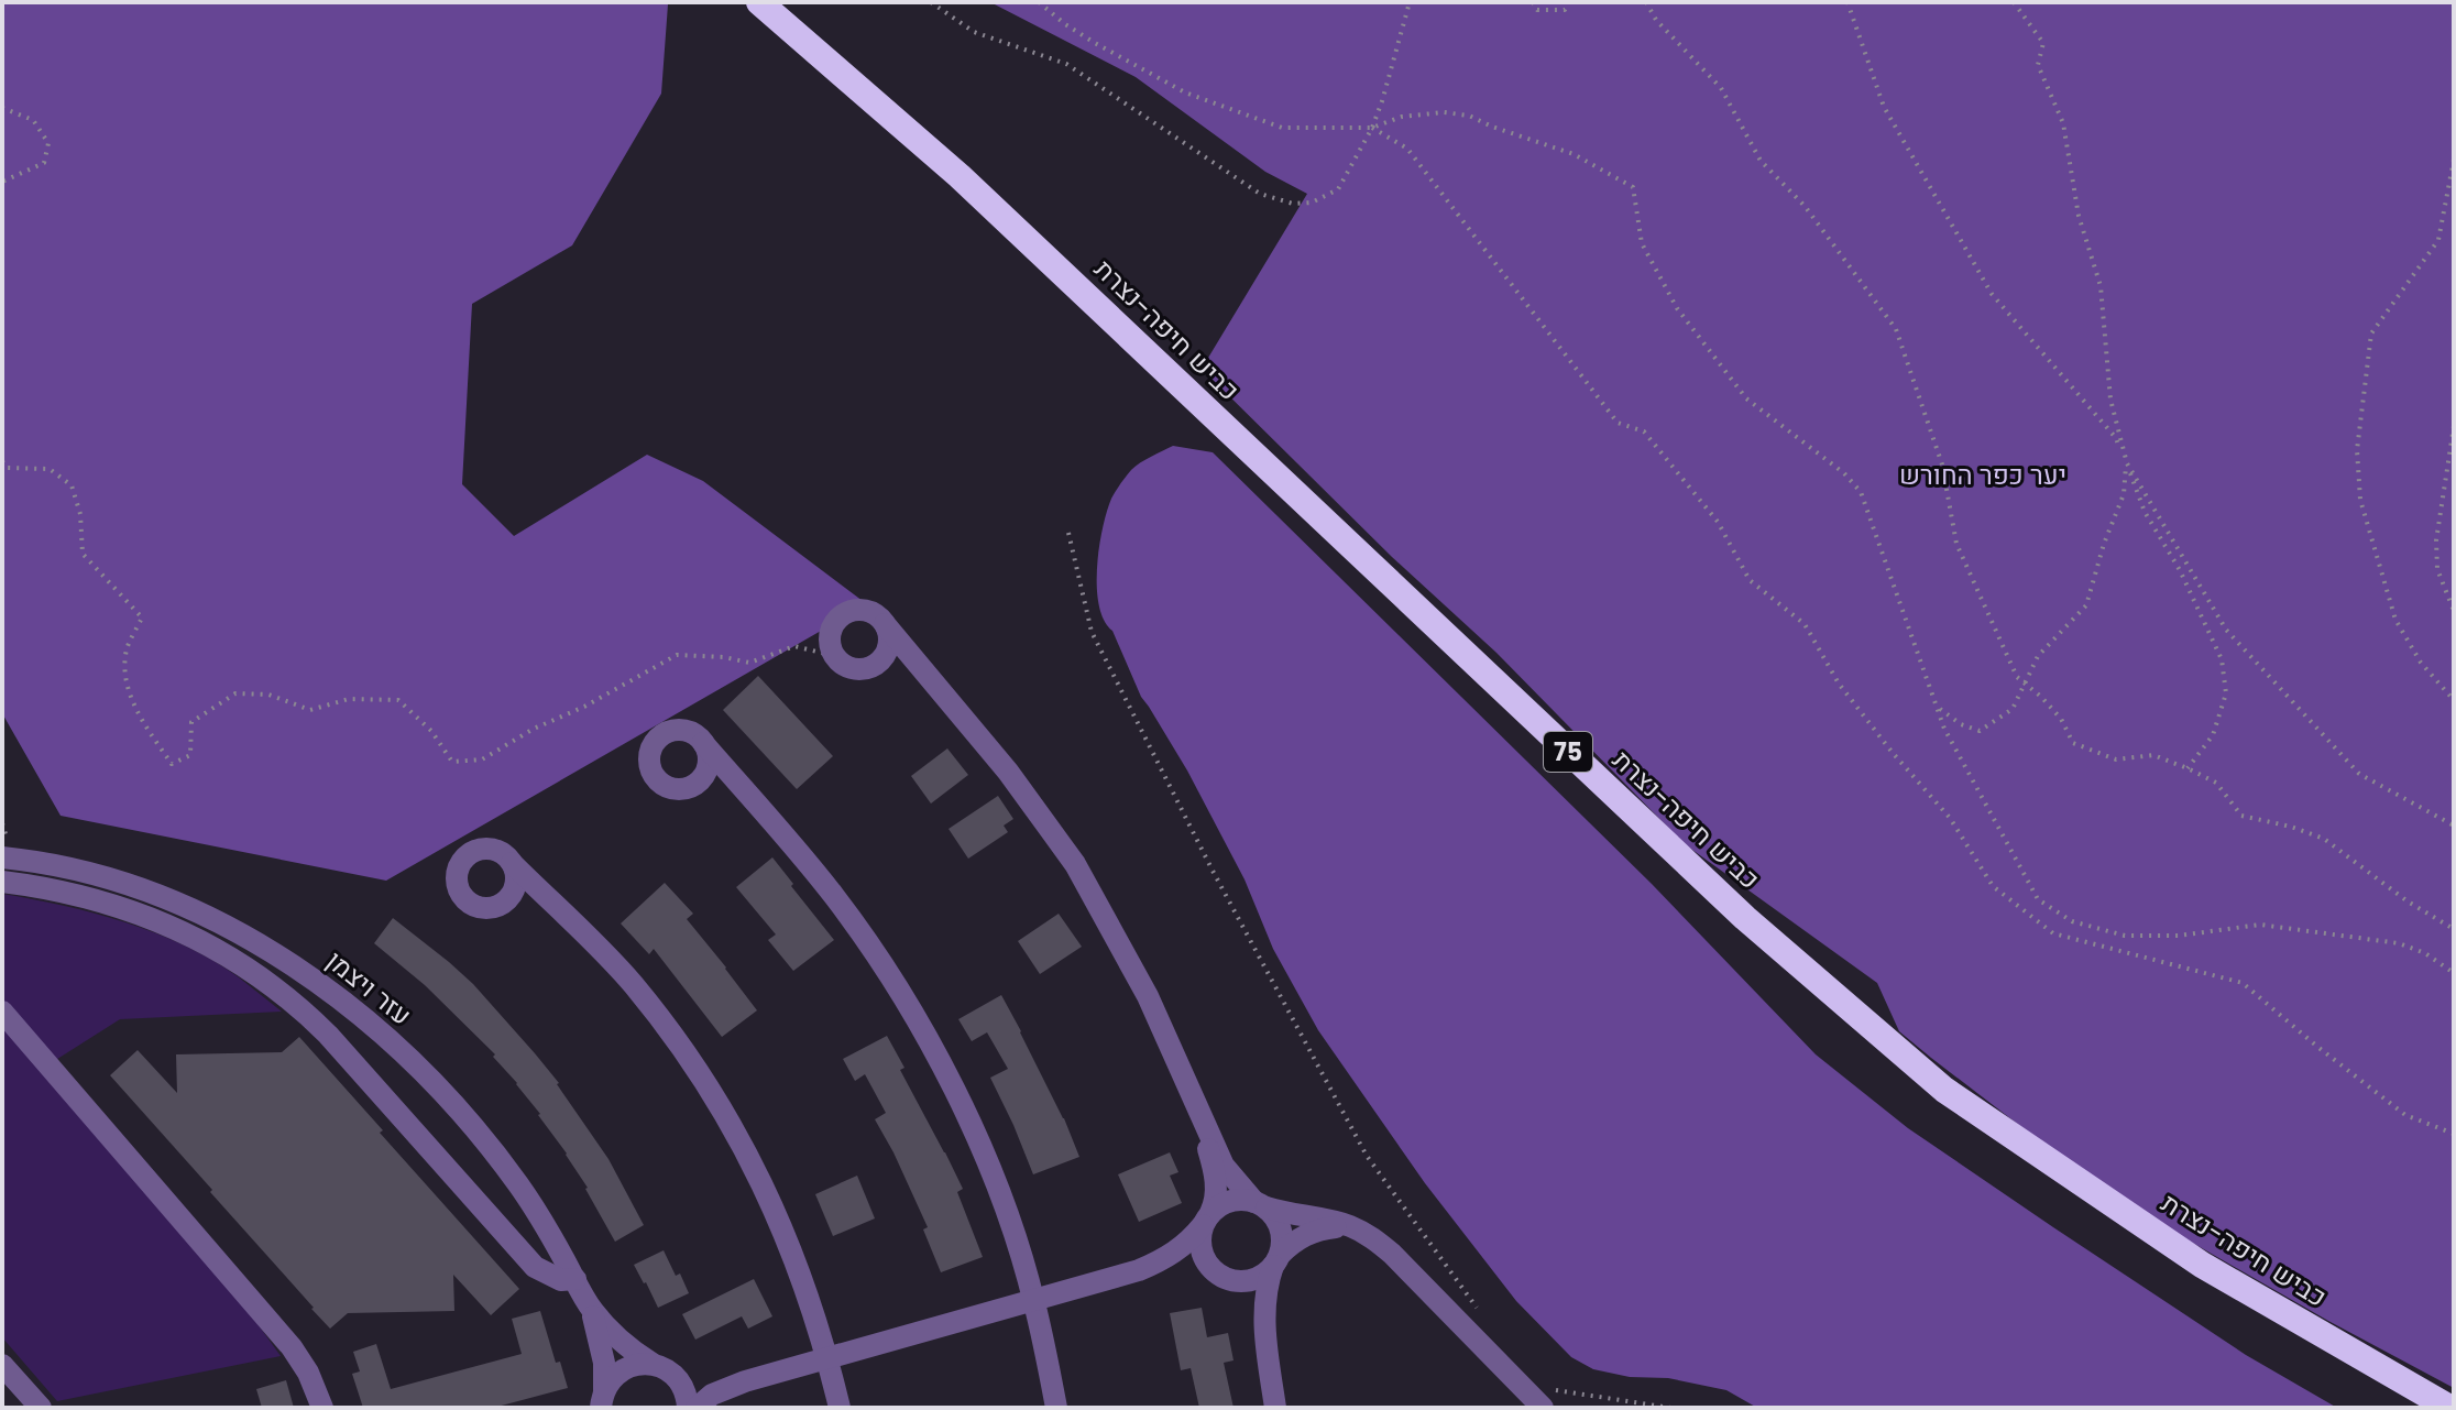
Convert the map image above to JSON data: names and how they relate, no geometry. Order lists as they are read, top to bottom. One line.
{"streets":{"highway":["כביש חיפה-נצרת","75"],"street":["עזר ויצמן"]},"parks":["יער כפר החורש"]}
